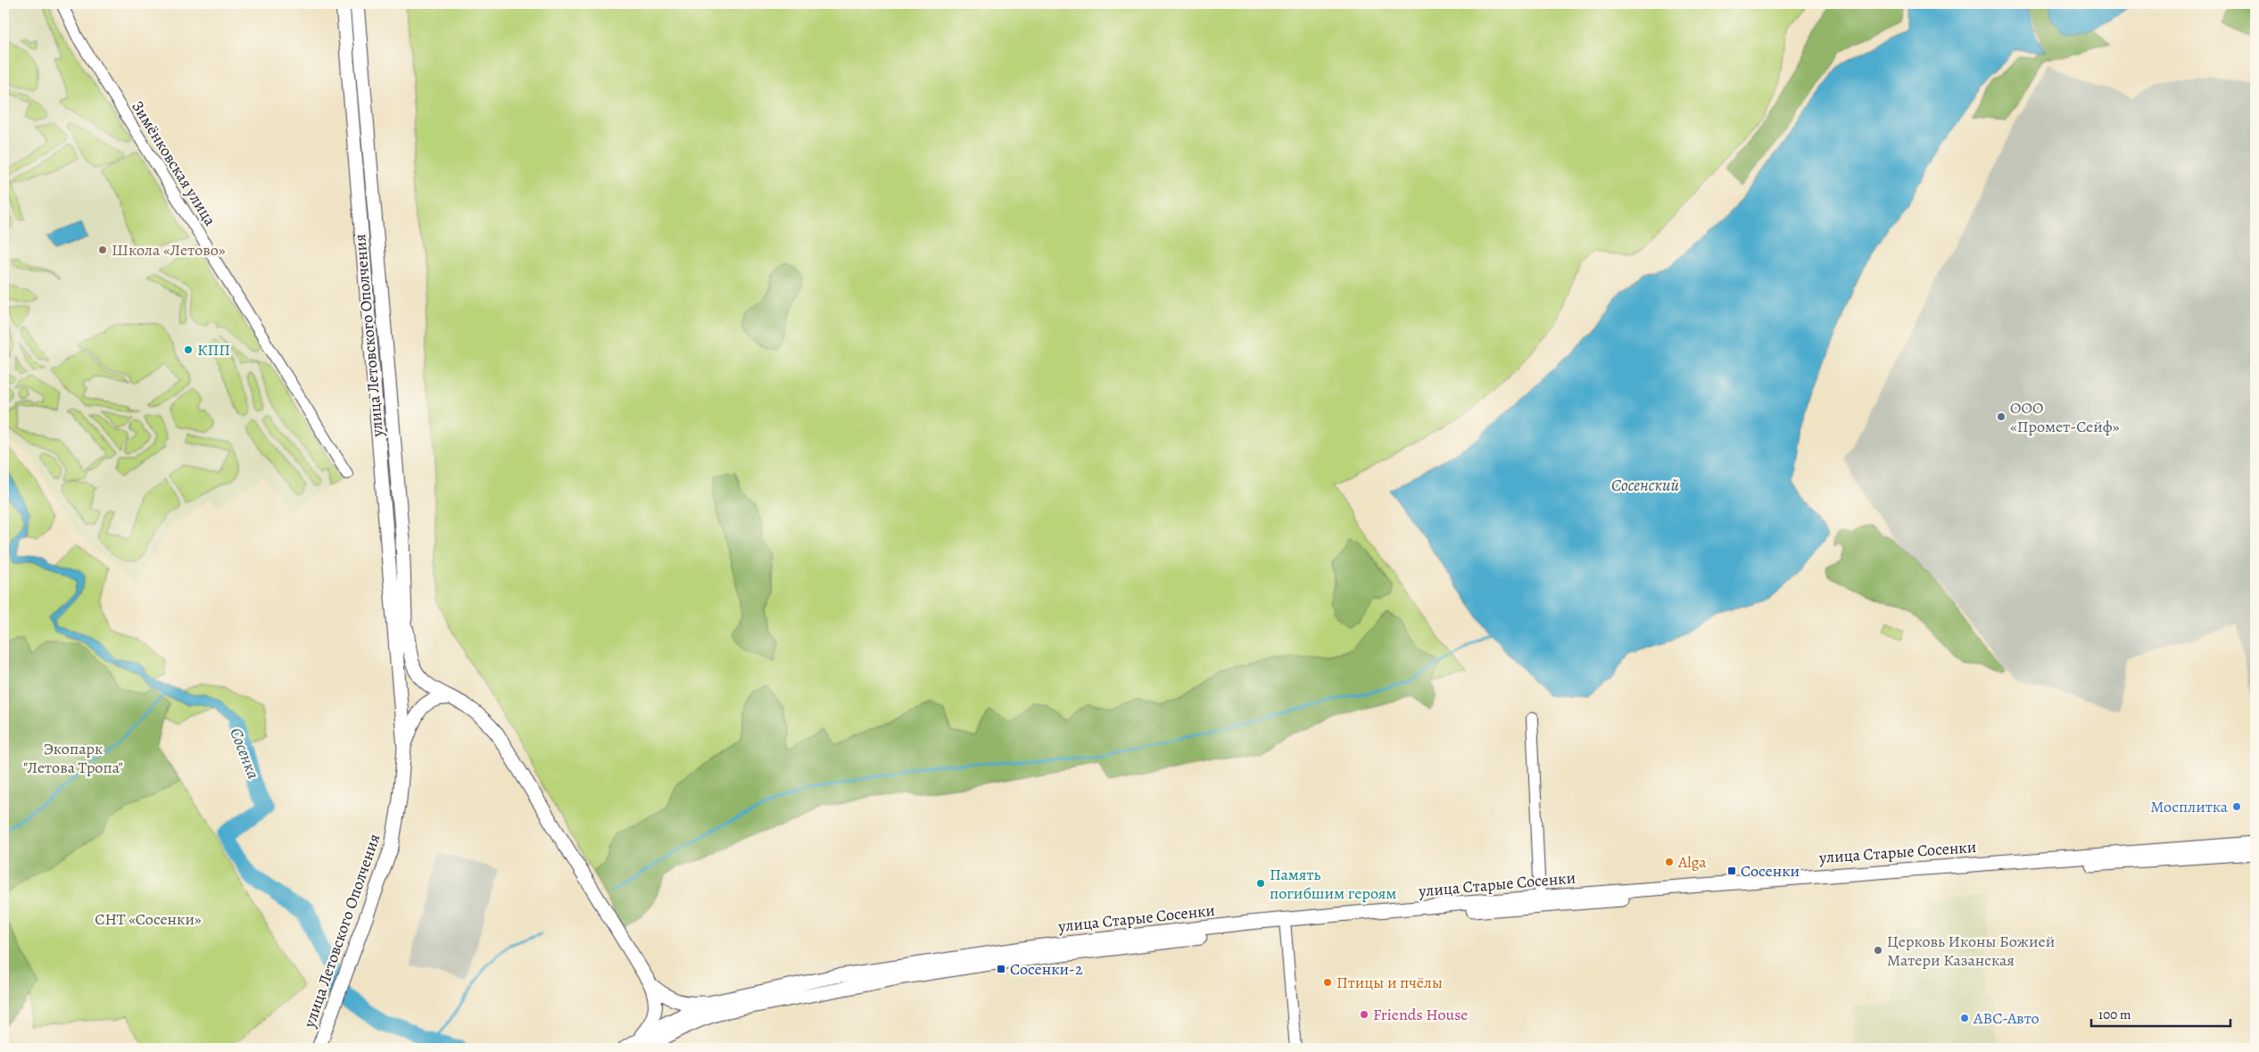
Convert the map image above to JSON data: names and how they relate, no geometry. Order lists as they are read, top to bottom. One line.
{"streets":{"main road":["улица Летовского Ополчения","улица Старые Сосенки"],"street":["Зимёнковская улица"]},"water":["Сосенский","Сосенка"],"parks":["Экопарк \"Летова Тропа\"","СНТ «Сосенки»"],"places":{"other":["Школа «Летово»","КПП","ООО «Промет-Сейф»","Мосплитка","Alga","Память погибшим героям","Церковь Иконы Божией Матери Казанская","Птицы и пчёлы","Friends House","АВС-Авто"],"transit":["Сосенки","Сосенки-2"]},"scale_bar":"100 m"}
